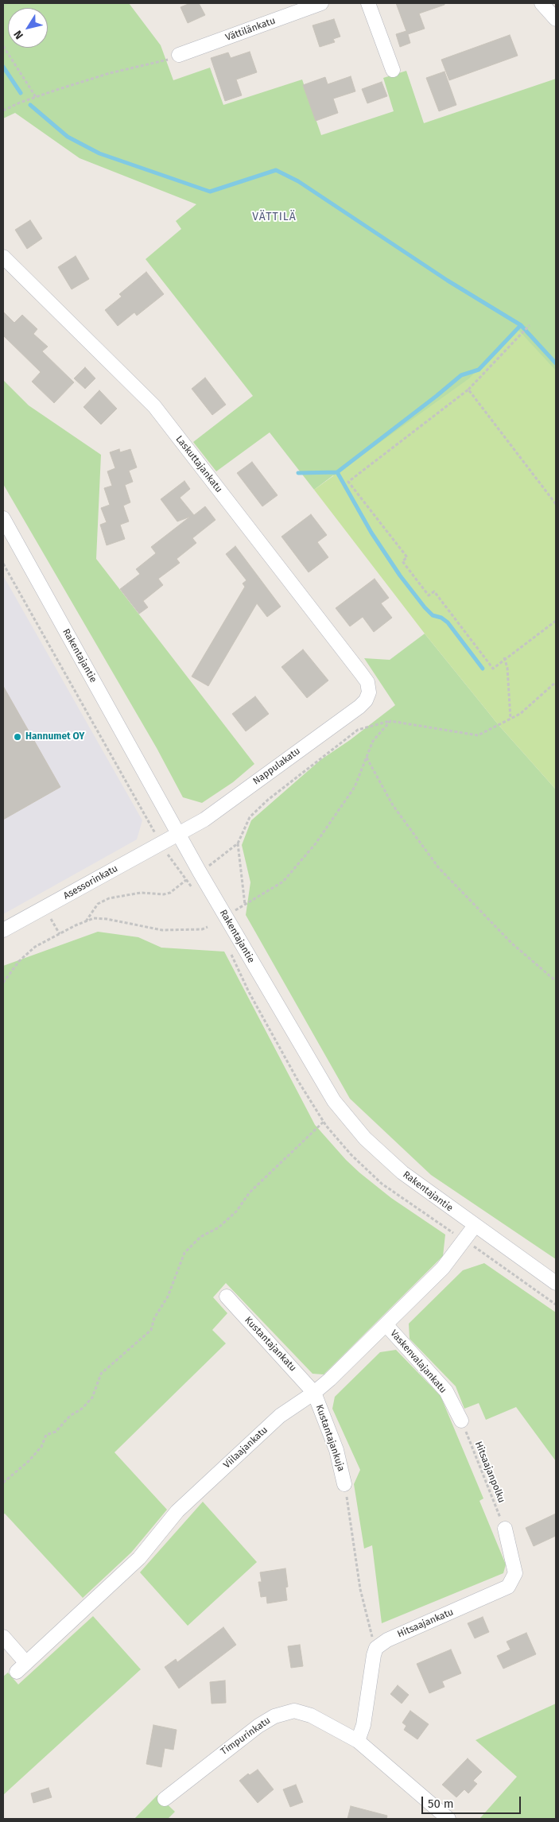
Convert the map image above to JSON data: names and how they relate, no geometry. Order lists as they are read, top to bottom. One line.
{"streets":{"street":["Vättilänkatu","Laskuttajankatu","Rakentajantie","Nappulakatu","Asessorinkatu","Kustantajankatu","Vaskenvalajankatu","Kustantajankuja","Viilaajankatu","Hitsaajankatu","Timpurinkatu"],"path":["Hitsaajanpolku"]},"crossings":[["Laskuttajankatu","Nappulakatu"],["Rakentajantie","Nappulakatu"],["Rakentajantie","Asessorinkatu"],["Rakentajantie","Viilaajankatu"],["Nappulakatu","Asessorinkatu"],["Kustantajankatu","Kustantajankuja"],["Kustantajankatu","Viilaajankatu"],["Vaskenvalajankatu","Viilaajankatu"],["Vaskenvalajankatu","Hitsaajanpolku"],["Kustantajankuja","Viilaajankatu"],["Hitsaajanpolku","Hitsaajankatu"]],"districts":["VÄTTILÄ"],"places":["Hannumet OY"],"scale_bar":"50 m","north":"bottom left"}
